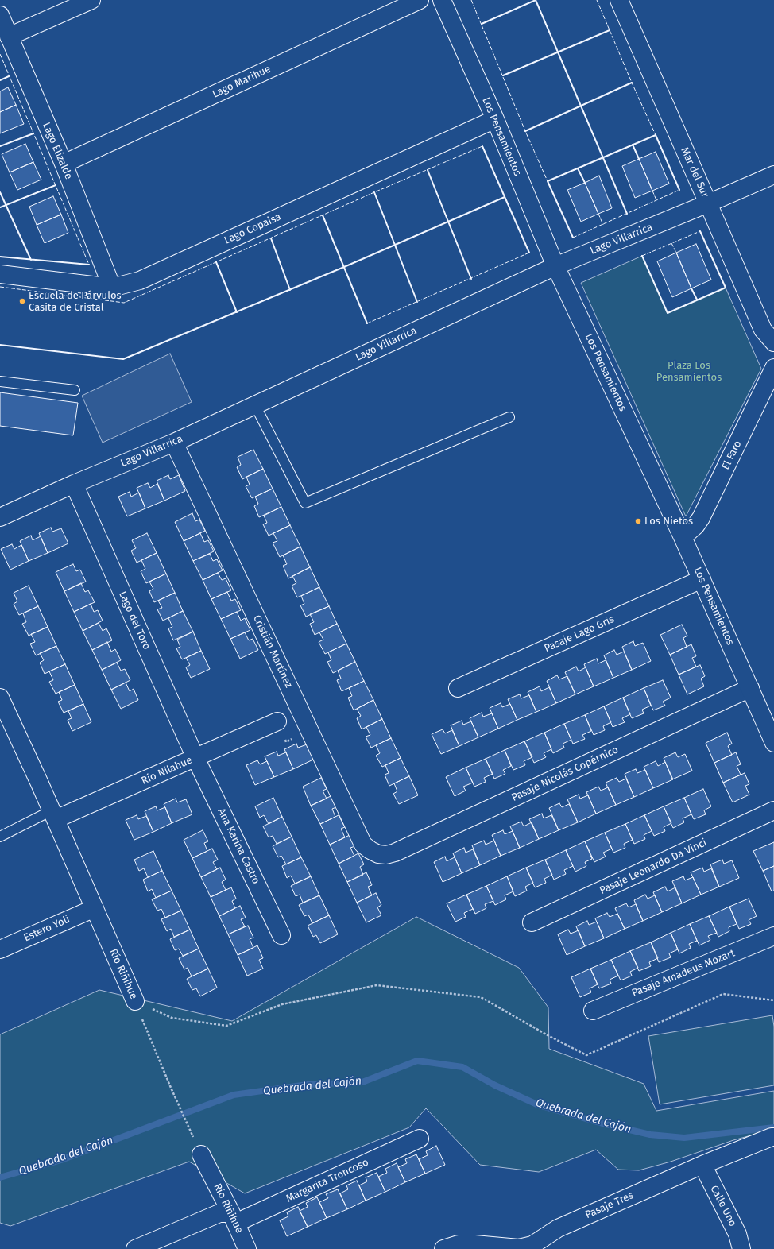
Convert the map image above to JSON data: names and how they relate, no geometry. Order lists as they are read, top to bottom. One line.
{"streets":{"street":["Lago Marihue","Los Pensamientos","Lago Elizalde","Mar del Sur","Lago Copaisa","Lago Villarrica","El Faro","Lago del Toro","Pasaje Lago Gris","Cristián Martínez","Río Nilahue","Pasaje Nicolás Copérnico","Ana Karina Castro","Pasaje Leonardo Da Vinci","Estero Yoli","Pasaje Amadeus Mozart","Río Riñihue","Margarita Troncoso","Pasaje Tres","Calle Uno"]},"crossings":[["Lago Marihue","Lago Elizalde"],["Los Pensamientos","Lago Copaisa"],["Los Pensamientos","Lago Villarrica"],["Los Pensamientos","El Faro"],["Los Pensamientos","Pasaje Lago Gris"],["Los Pensamientos","Pasaje Nicolás Copérnico"],["Lago Elizalde","Lago Copaisa"],["Mar del Sur","Lago Villarrica"],["Lago Villarrica","Lago del Toro"],["Lago Villarrica","Cristián Martínez"],["Lago del Toro","Río Nilahue"],["Lago del Toro","Ana Karina Castro"],["Cristián Martínez","Pasaje Nicolás Copérnico"],["Río Nilahue","Ana Karina Castro"],["Río Nilahue","Río Riñihue"],["Estero Yoli","Río Riñihue"],["Río Riñihue","Margarita Troncoso"],["Pasaje Tres","Calle Uno"]],"water":["Quebrada del Cajón"],"parks":["Plaza Los Pensamientos"],"places":["Escuela de Párvulos Casita de Cristal","Los Nietos"]}
